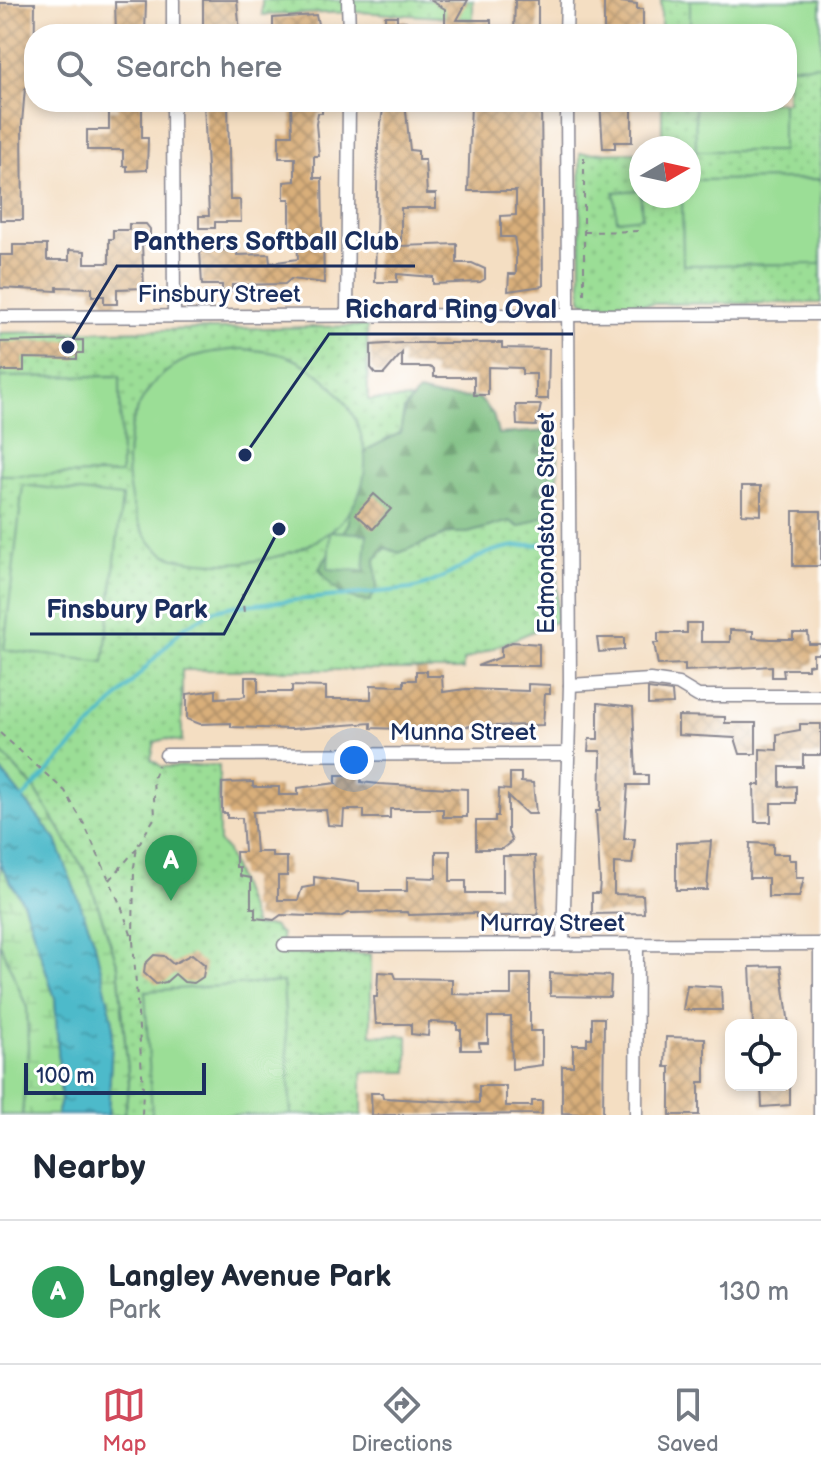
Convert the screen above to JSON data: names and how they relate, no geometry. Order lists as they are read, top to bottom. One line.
{"streets":{"street":["Finsbury Street","Edmondstone Street","Munna Street","Murray Street"]},"crossings":[["Finsbury Street","Edmondstone Street"],["Edmondstone Street","Munna Street"],["Edmondstone Street","Murray Street"]],"places":["Panthers Softball Club","Richard Ring Oval","Finsbury Park"],"scale_bar":"100 m","north":"right","page":{"search":"Search here","pins":"A","scale":"100 m","heading":"Nearby","list":[{"mark":"A","name":"Langley Avenue Park","note":"Park","value":"130 m"}],"nav":["Map","Directions","Saved"]}}
